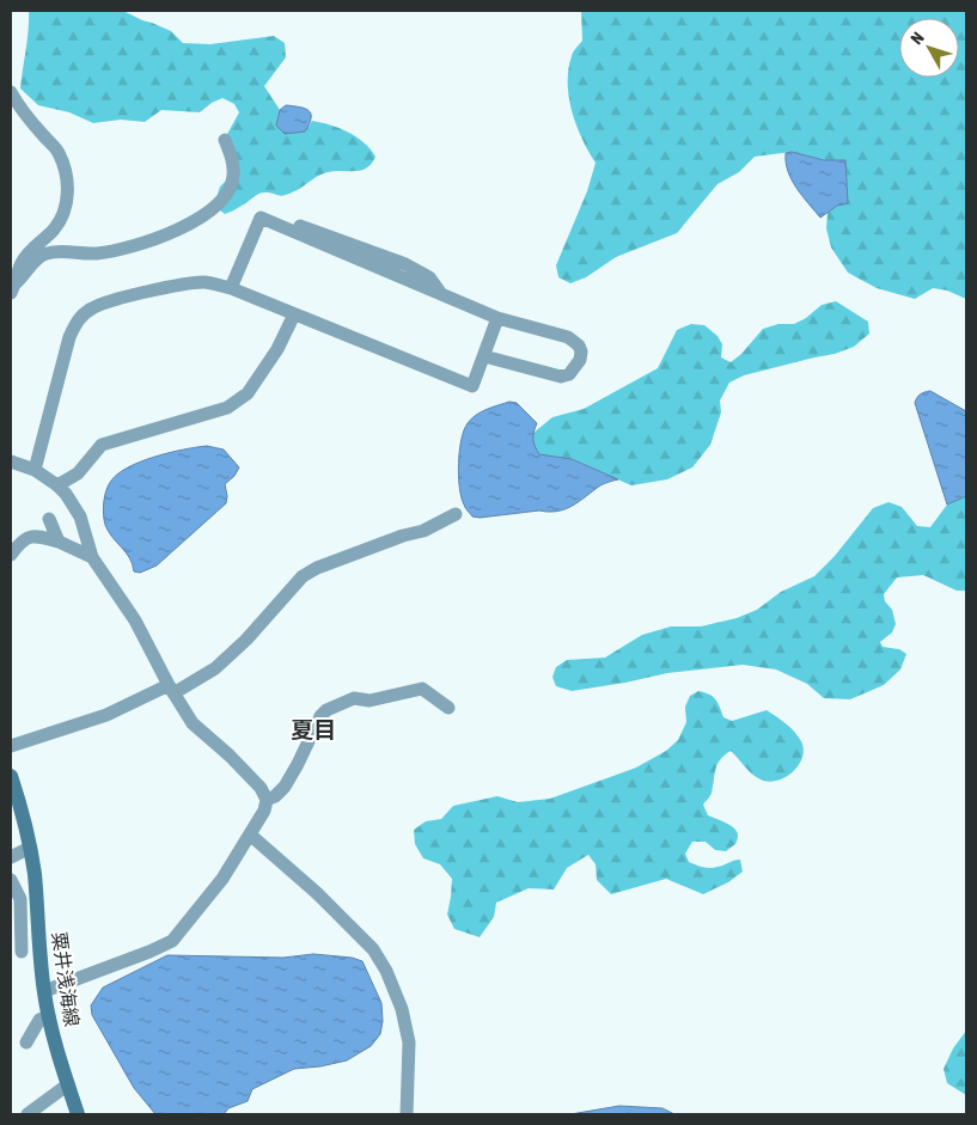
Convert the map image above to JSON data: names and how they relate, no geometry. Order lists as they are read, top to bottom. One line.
{"streets":{"main road":["粟井浅海線"]},"districts":["夏目"],"north":"top left"}
